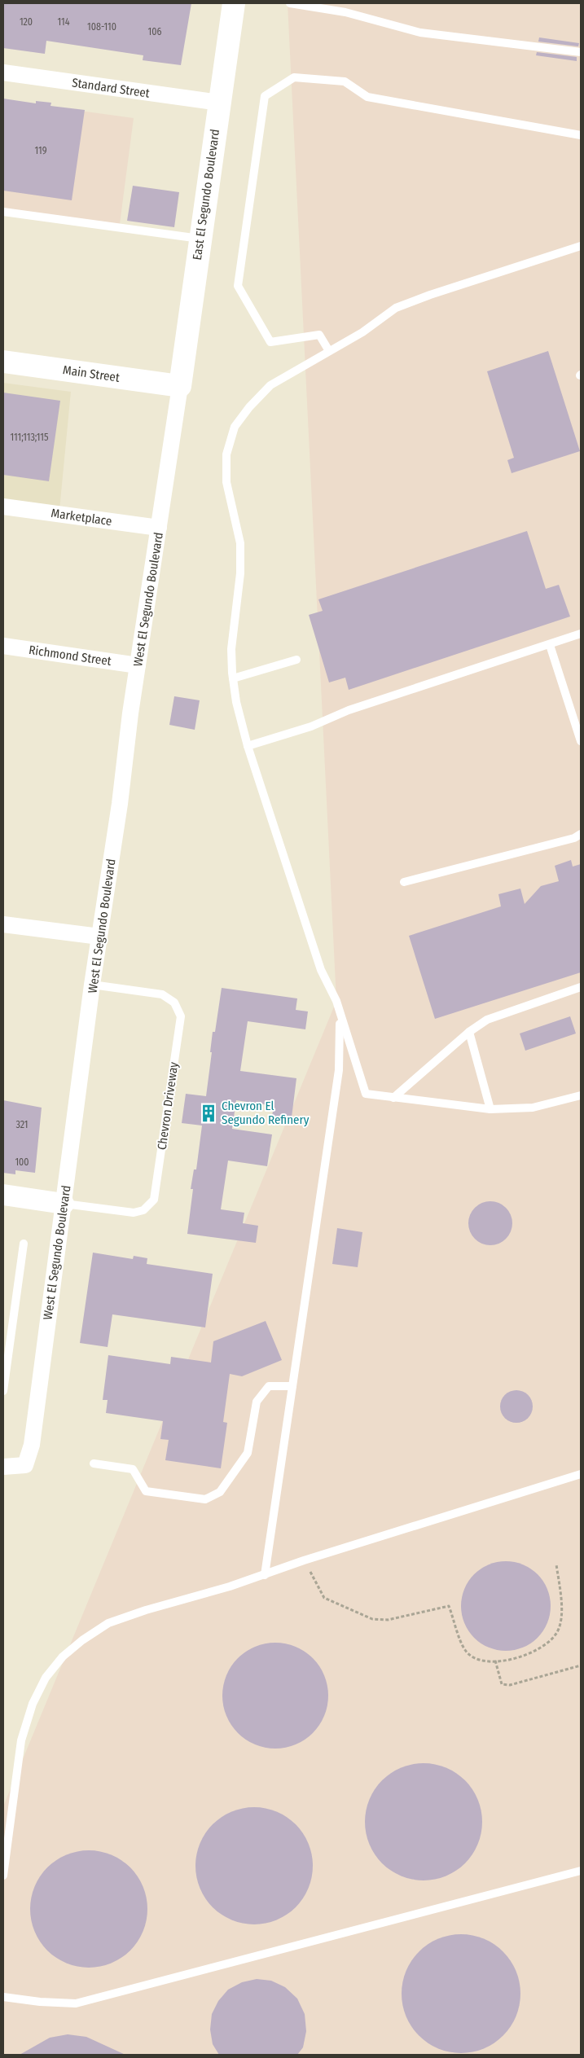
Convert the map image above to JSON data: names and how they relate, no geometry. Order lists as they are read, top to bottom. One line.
{"streets":{"main road":["East El Segundo Boulevard","Main Street"],"street":["Standard Street","Marketplace","West El Segundo Boulevard","Richmond Street"],"lane":["Chevron Driveway"]},"crossings":[["Standard Street","East El Segundo Boulevard"],["East El Segundo Boulevard","Main Street"],["East El Segundo Boulevard","West El Segundo Boulevard"],["Main Street","West El Segundo Boulevard"],["Marketplace","West El Segundo Boulevard"],["West El Segundo Boulevard","Richmond Street"],["West El Segundo Boulevard","Chevron Driveway"]],"places":{"building":["Chevron El Segundo Refinery"]},"house_numbers":["120","114","108-110","106","119","111;113;115","321","100"]}
